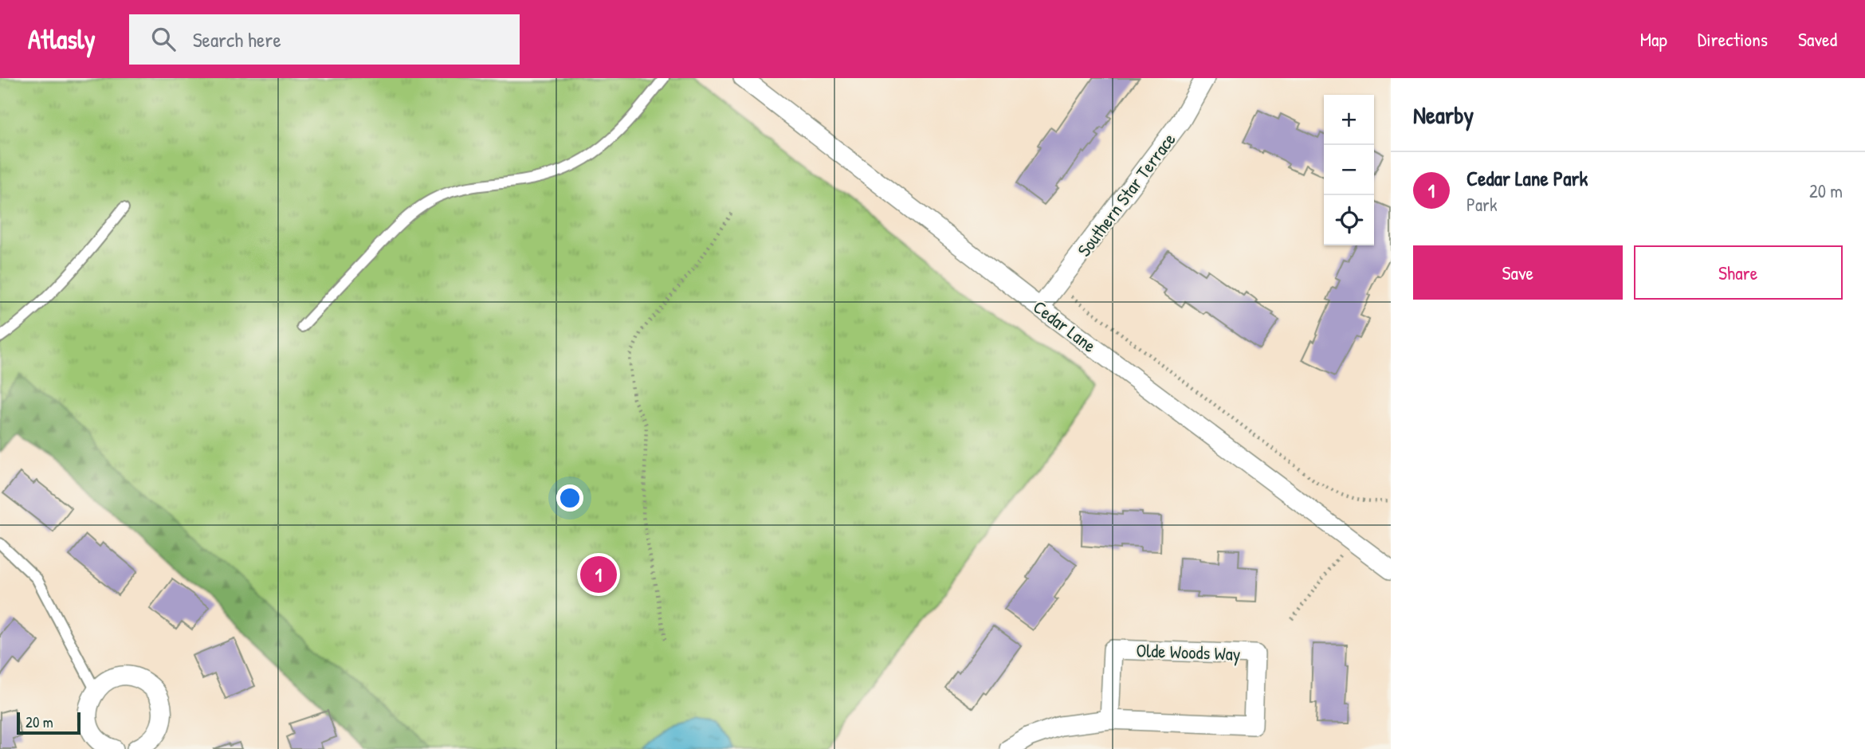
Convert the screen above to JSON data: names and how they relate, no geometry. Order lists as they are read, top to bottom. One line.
{"streets":{"street":["Southern Star Terrace","Cedar Lane","Olde Woods Way"]},"crossings":[["Southern Star Terrace","Cedar Lane"]],"scale_bar":"20 m","page":{"header":"Atlasly","search":"Search here","nav":["Map","Directions","Saved"],"heading":"Nearby","map_buttons":["+","−"],"list":[{"mark":"1","name":"Cedar Lane Park","note":"Park","value":"20 m"}],"buttons":["Save","Share"],"pins":"1","scale":"20 m"}}
